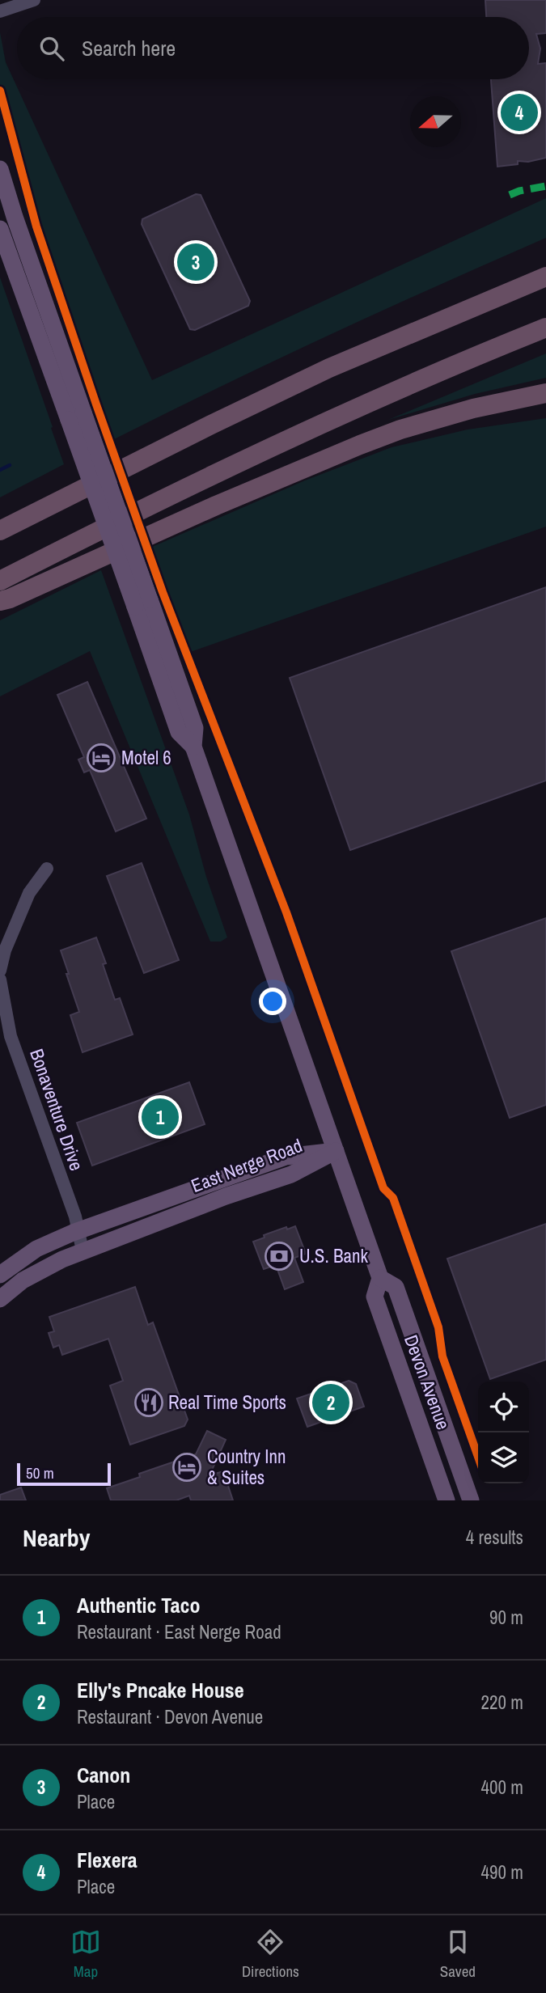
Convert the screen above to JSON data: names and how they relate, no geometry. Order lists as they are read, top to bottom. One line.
{"streets":{"main road":["East Nerge Road","Devon Avenue"],"street":["Bonaventure Drive"]},"crossings":[["Bonaventure Drive","East Nerge Road"],["East Nerge Road","Devon Avenue"]],"places":{"hotel":["Motel 6","Country Inn & Suites"],"bank":["U.S. Bank"],"restaurant":["Real Time Sports"]},"scale_bar":"50 m","north":"left","page":{"search":"Search here","pins":["4","3","1","2"],"scale":"50 m","heading":["Nearby","4 results"],"list":[{"mark":"1","name":"Authentic Taco","note":"Restaurant · East Nerge Road","value":"90 m"},{"mark":"2","name":"Elly's Pncake House","note":"Restaurant · Devon Avenue","value":"220 m"},{"mark":"3","name":"Canon","note":"Place","value":"400 m"},{"mark":"4","name":"Flexera","note":"Place","value":"490 m"}],"nav":["Map","Directions","Saved"]}}
